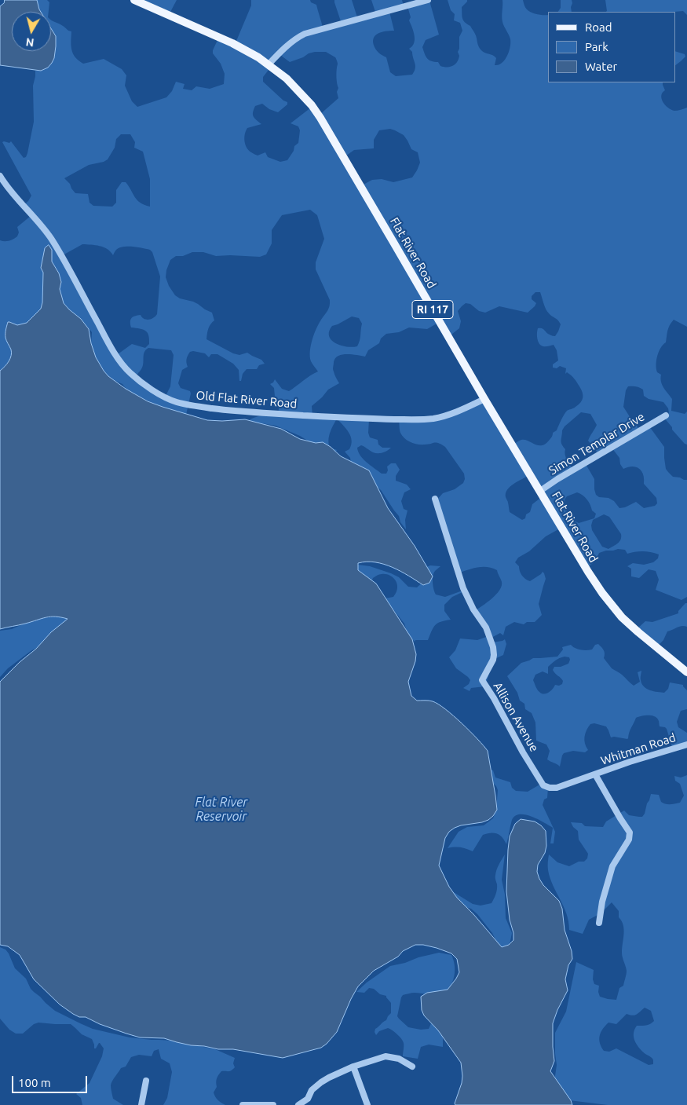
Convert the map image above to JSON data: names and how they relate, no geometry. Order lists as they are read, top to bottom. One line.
{"streets":{"main road":["Flat River Road","RI 117"],"street":["Old Flat River Road","Simon Templar Drive","Allison Avenue","Whitman Road"]},"crossings":[["Flat River Road","Old Flat River Road"],["Flat River Road","Simon Templar Drive"],["Allison Avenue","Whitman Road"]],"water":["Flat River Reservoir"],"legend":["Road","Park","Water"],"scale_bar":"100 m","north":"bottom"}
